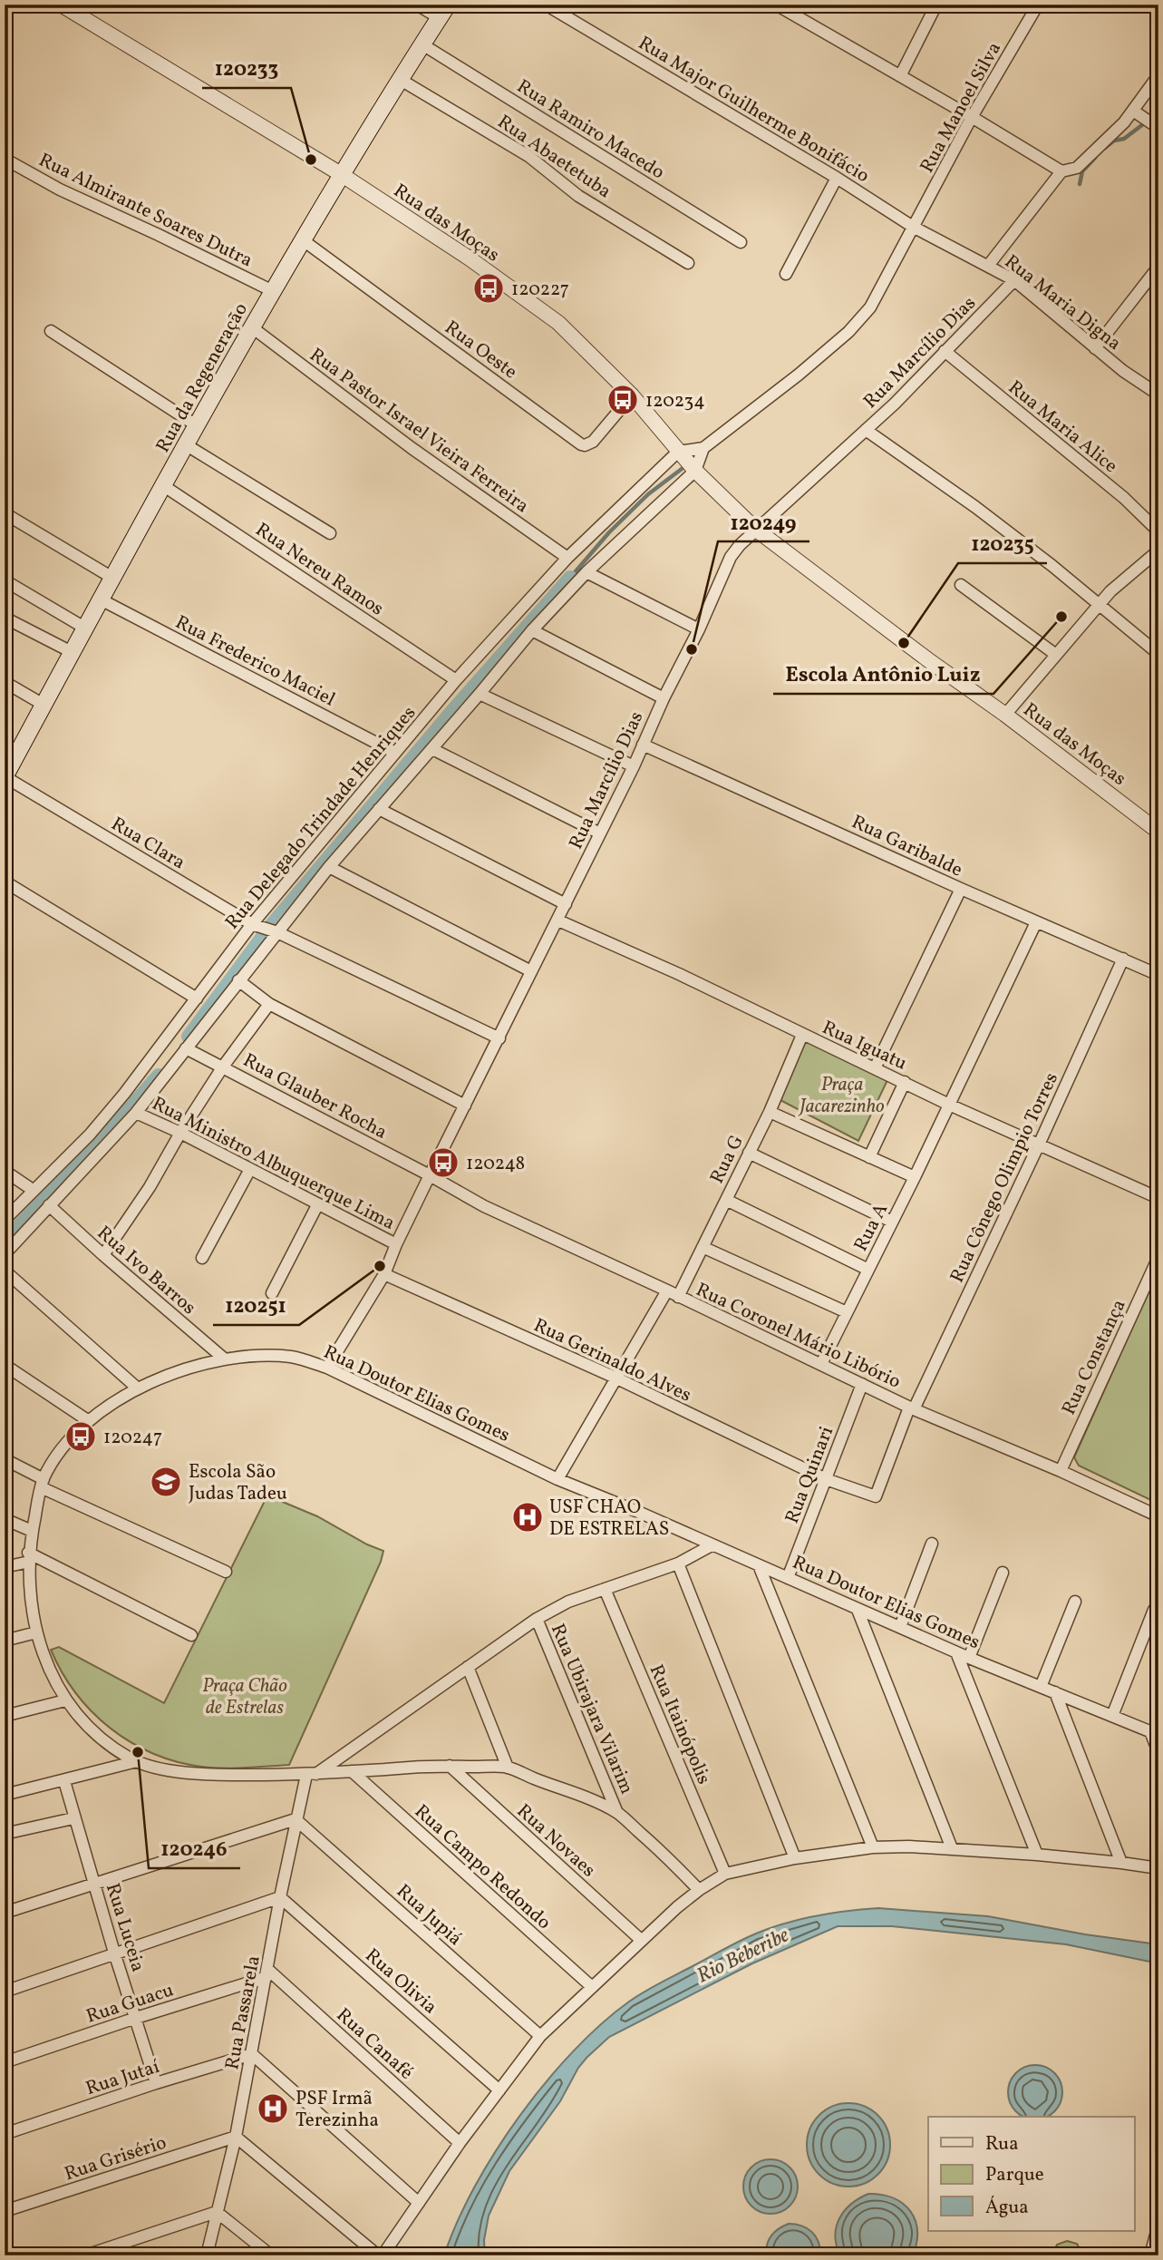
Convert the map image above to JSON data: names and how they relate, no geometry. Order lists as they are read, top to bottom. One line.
{"streets":{"main road":["Rua da Regeneração"],"street":["Rua Manoel Silva","Rua Major Guilherme Bonifácio","Rua Ramiro Macedo","Rua Abaetetuba","Rua Almirante Soares Dutra","Rua das Moças","Rua Maria Digna","Rua Oeste","Rua Marcílio Dias","Rua Maria Alice","Rua Pastor Israel Vieira Ferreira","Rua Nereu Ramos","Rua Frederico Maciel","Rua Delegado Trindade Henriques","Rua Clara","Rua Garibalde","Rua Iguatu","Rua Glauber Rocha","Rua G","Rua Ministro Albuquerque Lima","Rua Cônego Olimpio Torres","Rua A","Rua Ivo Barros","Rua Coronel Mário Libório","Rua Constança","Rua Gerinaldo Alves","Rua Doutor Elias Gomes","Rua Quinari","Rua Ubirajara Vilarim","Rua Itainópolis","Rua Novaes","Rua Campo Redondo","Rua Jupiá","Rua Luceia","Rua Olivia","Rua Guacu","Rua Passarela","Rua Canafé","Rua Jutaí","Rua Grisério"]},"crossings":[["Rua Manoel Silva","Rua Major Guilherme Bonifácio"],["Rua Major Guilherme Bonifácio","Rua Maria Digna"],["Rua Ramiro Macedo","Rua da Regeneração"],["Rua Abaetetuba","Rua da Regeneração"],["Rua Almirante Soares Dutra","Rua da Regeneração"],["Rua das Moças","Rua Oeste"],["Rua das Moças","Rua Marcílio Dias"],["Rua das Moças","Rua da Regeneração"],["Rua das Moças","Rua Delegado Trindade Henriques"],["Rua Maria Digna","Rua Marcílio Dias"],["Rua Oeste","Rua da Regeneração"],["Rua Marcílio Dias","Rua Maria Alice"],["Rua Marcílio Dias","Rua Clara"],["Rua Marcílio Dias","Rua Garibalde"],["Rua Marcílio Dias","Rua Iguatu"],["Rua Marcílio Dias","Rua Glauber Rocha"],["Rua Marcílio Dias","Rua Ministro Albuquerque Lima"],["Rua Marcílio Dias","Rua Coronel Mário Libório"],["Rua Marcílio Dias","Rua Gerinaldo Alves"],["Rua Marcílio Dias","Rua Doutor Elias Gomes"],["Rua da Regeneração","Rua Pastor Israel Vieira Ferreira"],["Rua da Regeneração","Rua Nereu Ramos"],["Rua da Regeneração","Rua Frederico Maciel"],["Rua da Regeneração","Rua Clara"],["Rua Pastor Israel Vieira Ferreira","Rua Delegado Trindade Henriques"],["Rua Nereu Ramos","Rua Delegado Trindade Henriques"],["Rua Frederico Maciel","Rua Delegado Trindade Henriques"],["Rua Delegado Trindade Henriques","Rua Clara"],["Rua Delegado Trindade Henriques","Rua Glauber Rocha"],["Rua Delegado Trindade Henriques","Rua Ministro Albuquerque Lima"],["Rua Delegado Trindade Henriques","Rua Ivo Barros"],["Rua Garibalde","Rua Cônego Olimpio Torres"],["Rua Garibalde","Rua A"],["Rua Iguatu","Rua G"],["Rua Iguatu","Rua Cônego Olimpio Torres"],["Rua Iguatu","Rua A"],["Rua Glauber Rocha","Rua Coronel Mário Libório"],["Rua G","Rua Coronel Mário Libório"],["Rua Cônego Olimpio Torres","Rua Coronel Mário Libório"],["Rua Cônego Olimpio Torres","Rua Gerinaldo Alves"],["Rua Cônego Olimpio Torres","Rua Quinari"],["Rua A","Rua Coronel Mário Libório"],["Rua Ivo Barros","Rua Doutor Elias Gomes"],["Rua Coronel Mário Libório","Rua Constança"],["Rua Coronel Mário Libório","Rua Quinari"],["Rua Gerinaldo Alves","Rua Quinari"],["Rua Doutor Elias Gomes","Rua Quinari"],["Rua Doutor Elias Gomes","Rua Ubirajara Vilarim"],["Rua Doutor Elias Gomes","Rua Novaes"],["Rua Doutor Elias Gomes","Rua Campo Redondo"],["Rua Doutor Elias Gomes","Rua Passarela"],["Rua Jupiá","Rua Passarela"],["Rua Luceia","Rua Guacu"],["Rua Luceia","Rua Jutaí"],["Rua Olivia","Rua Passarela"],["Rua Guacu","Rua Passarela"],["Rua Guacu","Rua Canafé"],["Rua Passarela","Rua Canafé"],["Rua Passarela","Rua Jutaí"],["Rua Passarela","Rua Grisério"]],"water":["Rio Beberibe"],"parks":["Praça Jacarezinho","Praça Chão de Estrelas"],"places":{"other":["120233","Escola Antônio Luiz","120235","120249","120251","120246"],"bus stop":["120227","120234","120248","120247"],"school or university":["Escola São Judas Tadeu"],"hospital":["USF CHAO DE ESTRELAS","PSF Irmã Terezinha"]},"legend":["Rua","Parque","Água"]}
